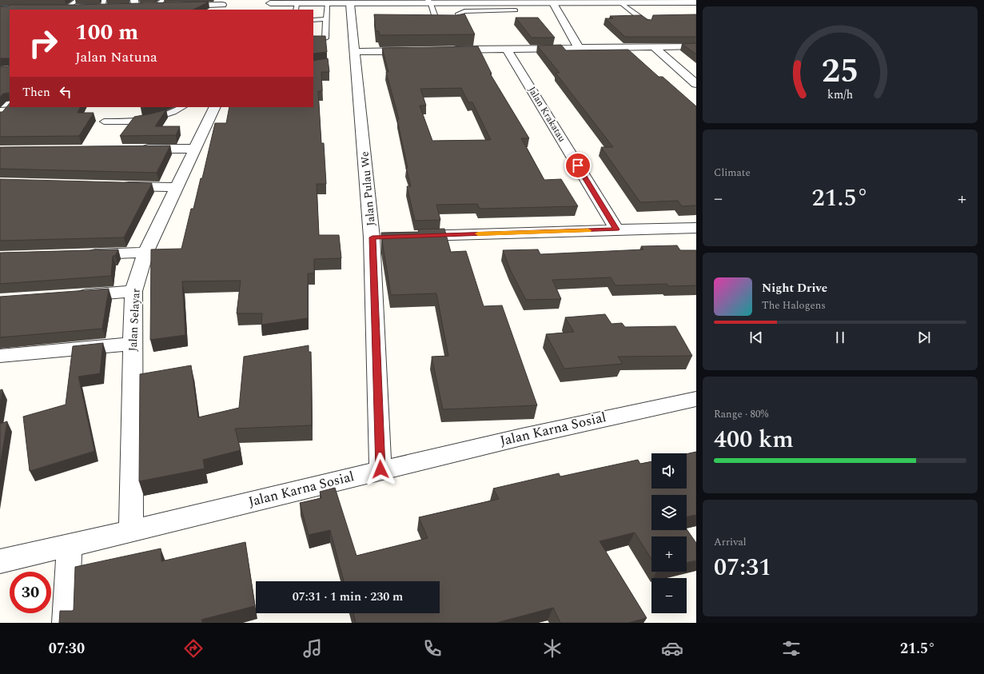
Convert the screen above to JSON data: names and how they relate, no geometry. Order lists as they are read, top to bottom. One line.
{"streets":{"street":["Jalan Krakatau","Jalan Pulau We","Jalan Selayar","Jalan Karna Sosial"]},"crossings":[["Jalan Pulau We","Jalan Karna Sosial"],["Jalan Selayar","Jalan Karna Sosial"]],"page":{"turn":["100 m","Jalan Natuna"],"then":"Then","tile":["Climate",["Range · 80%","400 km"],["Arrival","07:31"]],"heat":["−","21.5°","+"],"song":["Night Drive","The Halogens"],"map_buttons":["+","−"],"limit":"30","trip":"07:31 · 1 min · 230 m","tabs":["07:30","21.5°"],"gauge":["25","km/h"]}}
